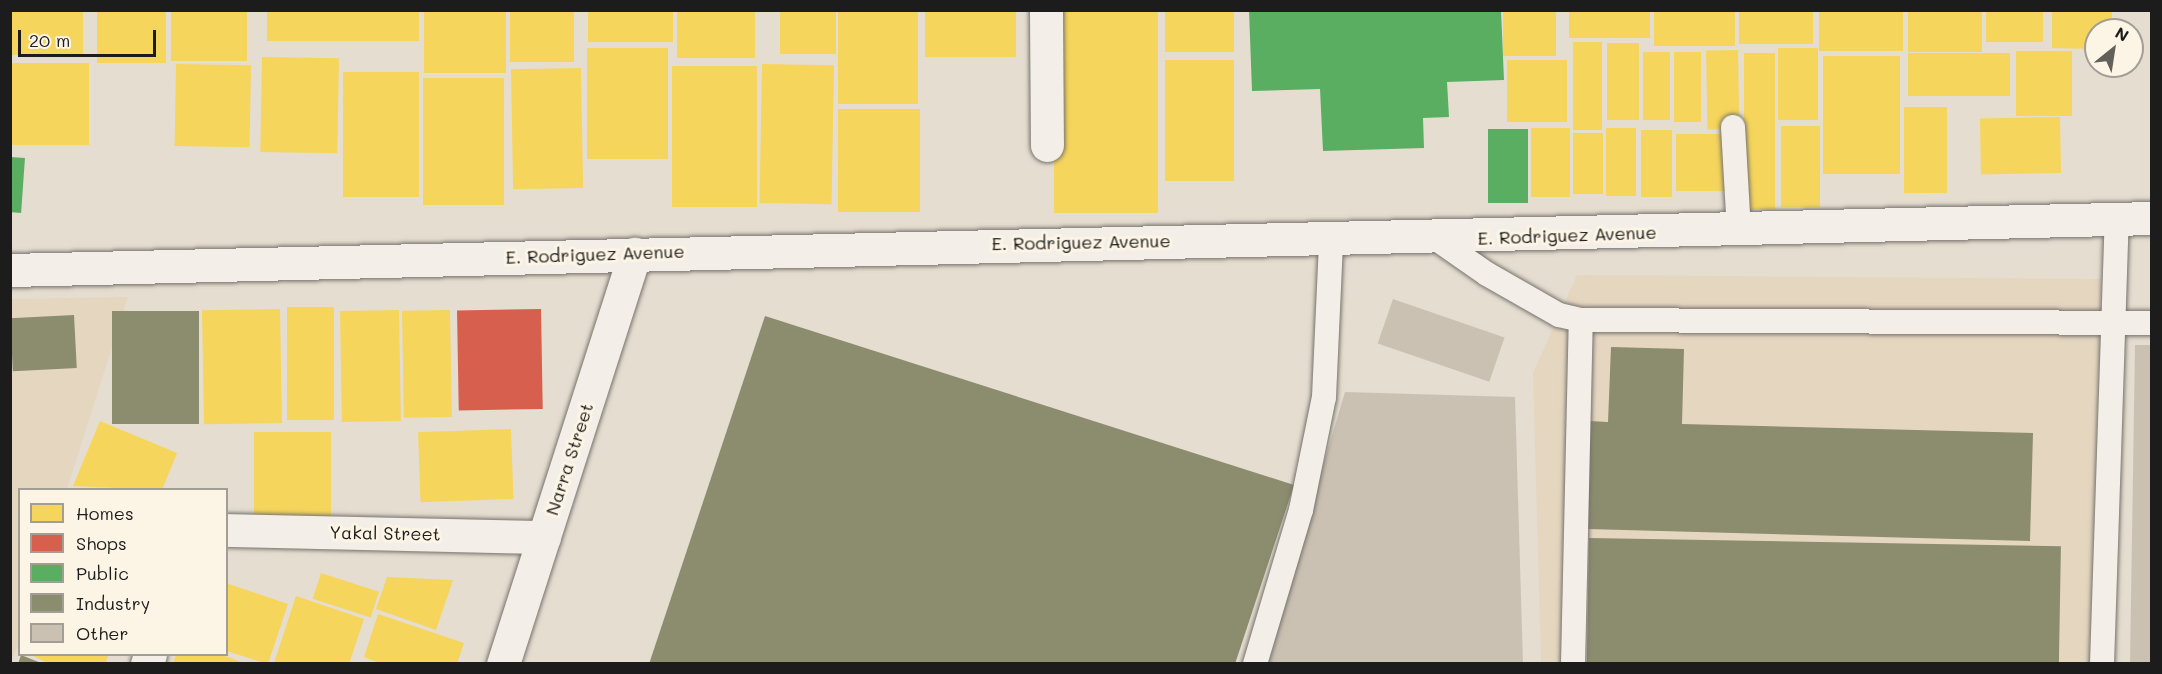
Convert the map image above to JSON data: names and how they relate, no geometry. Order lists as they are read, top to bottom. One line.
{"streets":{"street":["E. Rodriguez Avenue","Narra Street","Yakal Street"]},"crossings":[["E. Rodriguez Avenue","Narra Street"],["Narra Street","Yakal Street"]],"legend":["Homes","Shops","Public","Industry","Other"],"scale_bar":"20 m","north":"top right"}
